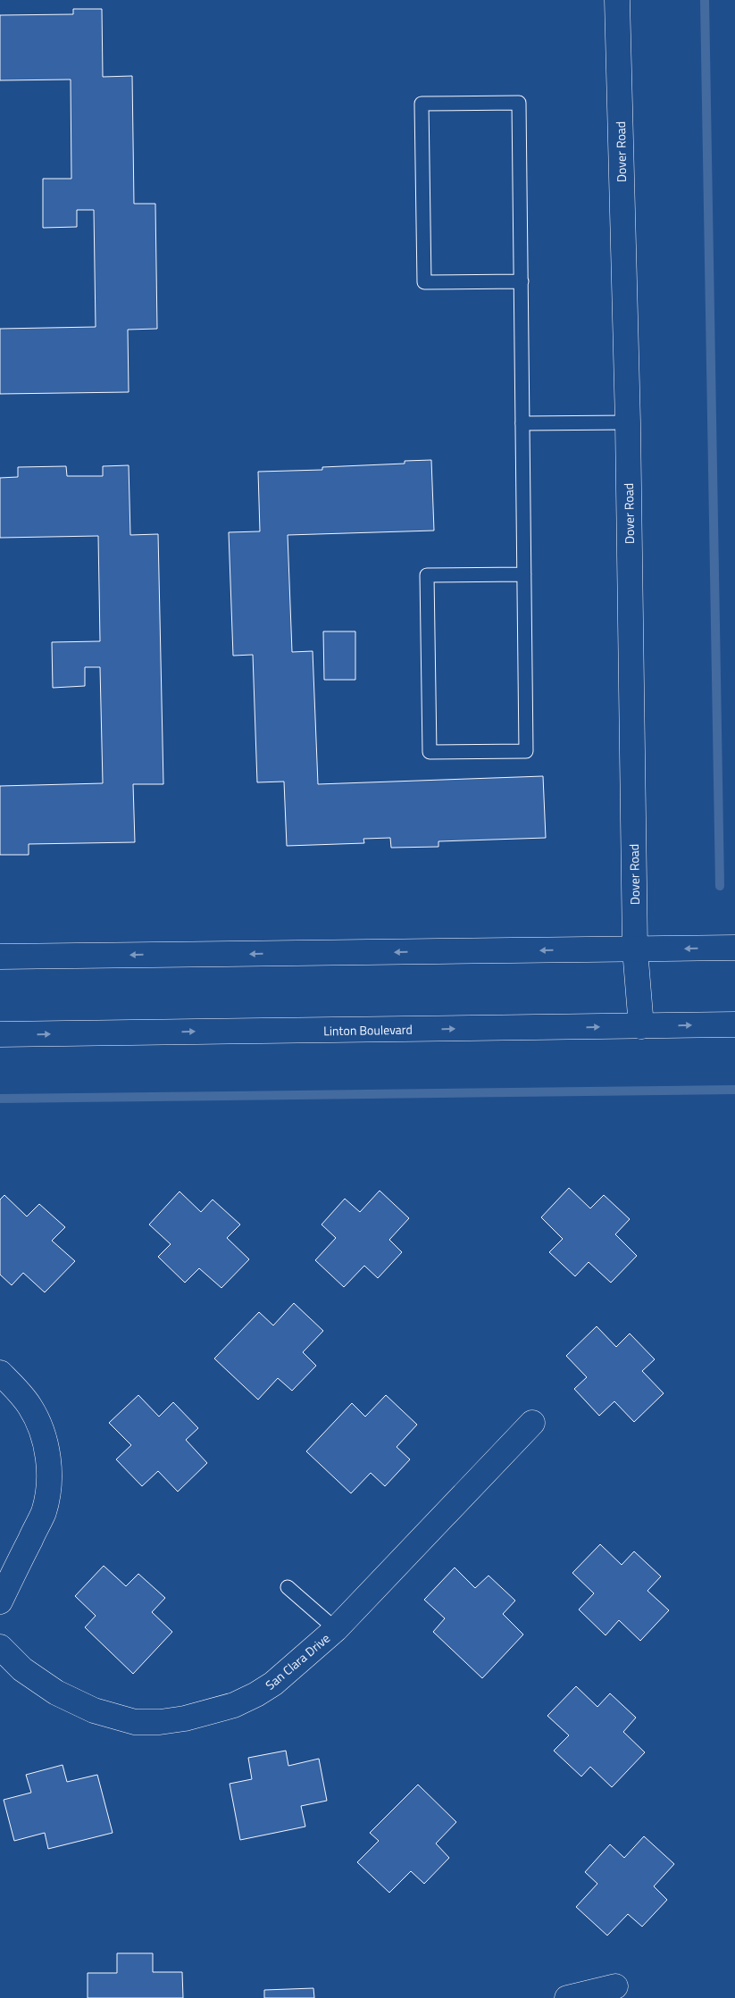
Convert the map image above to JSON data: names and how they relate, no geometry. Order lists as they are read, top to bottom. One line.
{"streets":{"street":["Dover Road","Linton Boulevard","San Clara Drive"]},"crossings":[["Dover Road","Linton Boulevard"]]}
